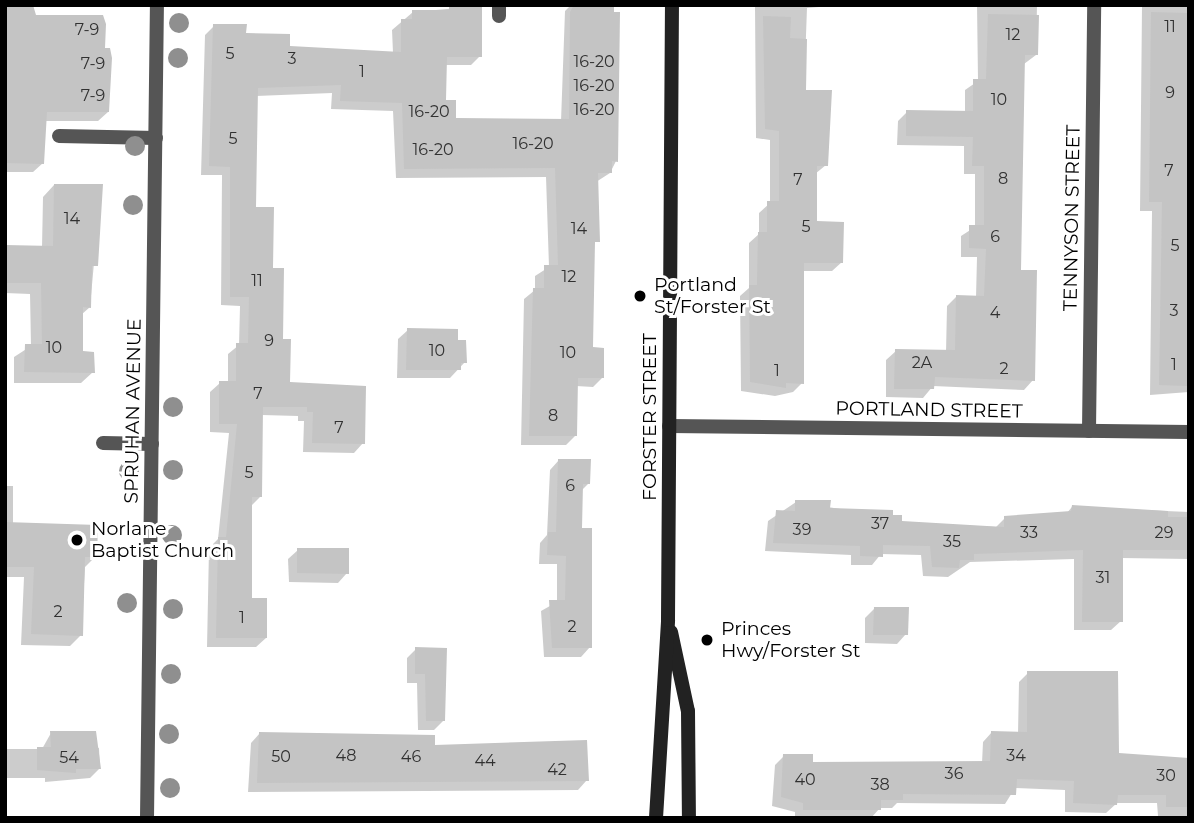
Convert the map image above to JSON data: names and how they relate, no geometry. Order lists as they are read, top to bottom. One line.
{"streets":{"street":["TENNYSON STREET","PORTLAND STREET","SPRUHAN AVENUE","FORSTER STREET"]},"crossings":[["TENNYSON STREET","PORTLAND STREET"],["PORTLAND STREET","FORSTER STREET"]],"places":["Portland St/Forster St","Norlane Baptist Church","Princes Hwy/Forster St"],"house_numbers":["11","7-9","12","5","3","16-20","7-9","1","16-20","9","7-9","10","16-20","16-20","5","16-20","16-20","7","8","7","14","5","14","6","5","12","11","3","4","9","10","10","10","2A","1","2","1","7","8","7","5","6","37","39","33","29","35","31","2","1","2","48","34","50","46","54","44","42","36","30","40","38"]}
